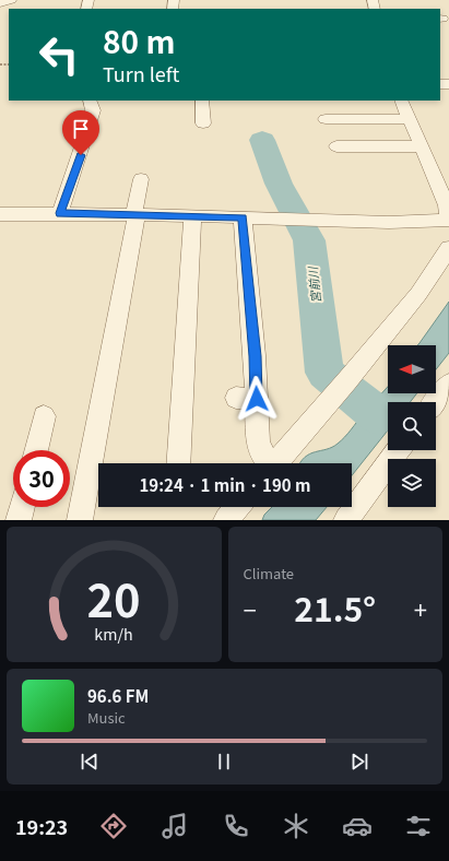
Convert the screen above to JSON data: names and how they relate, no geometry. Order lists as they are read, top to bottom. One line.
{"water":["宮前川"],"north":"left","page":{"turn":["80 m","Turn left"],"limit":"30","trip":"19:24 · 1 min · 190 m","tile":"Climate","heat":["−","21.5°","+"],"song":["96.6 FM","Music"],"tabs":"19:23","gauge":["20","km/h"]}}
